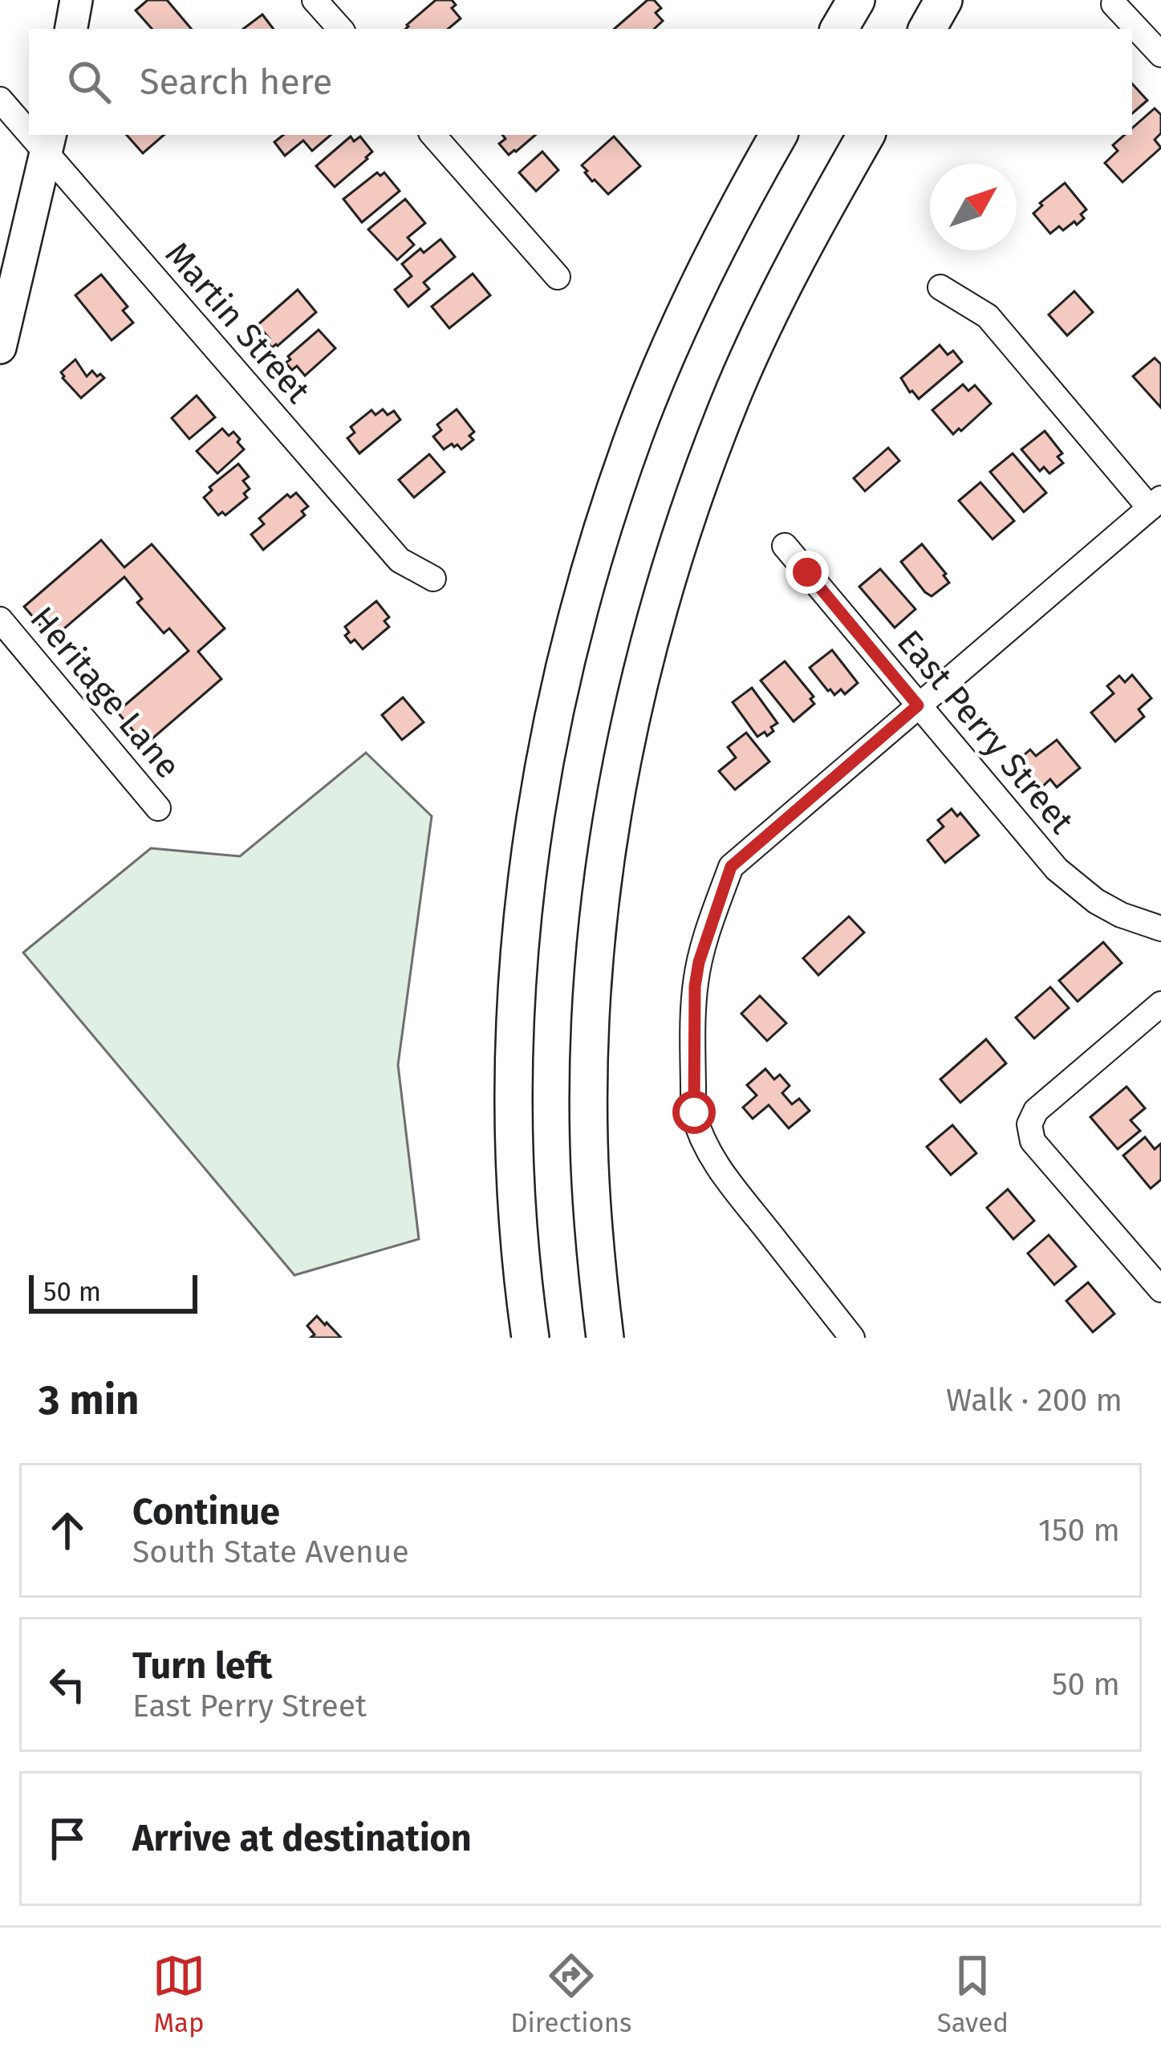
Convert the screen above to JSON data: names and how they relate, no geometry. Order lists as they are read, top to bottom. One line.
{"streets":{"street":["Martin Street","Heritage Lane","East Perry Street"]},"scale_bar":"50 m","north":"top right","page":{"search":"Search here","scale":"50 m","heading":["3 min","Walk · 200 m"],"list":[["Continue","South State Avenue","150 m"],["Turn left","East Perry Street","50 m"],"Arrive at destination"],"nav":["Map","Directions","Saved"]}}
